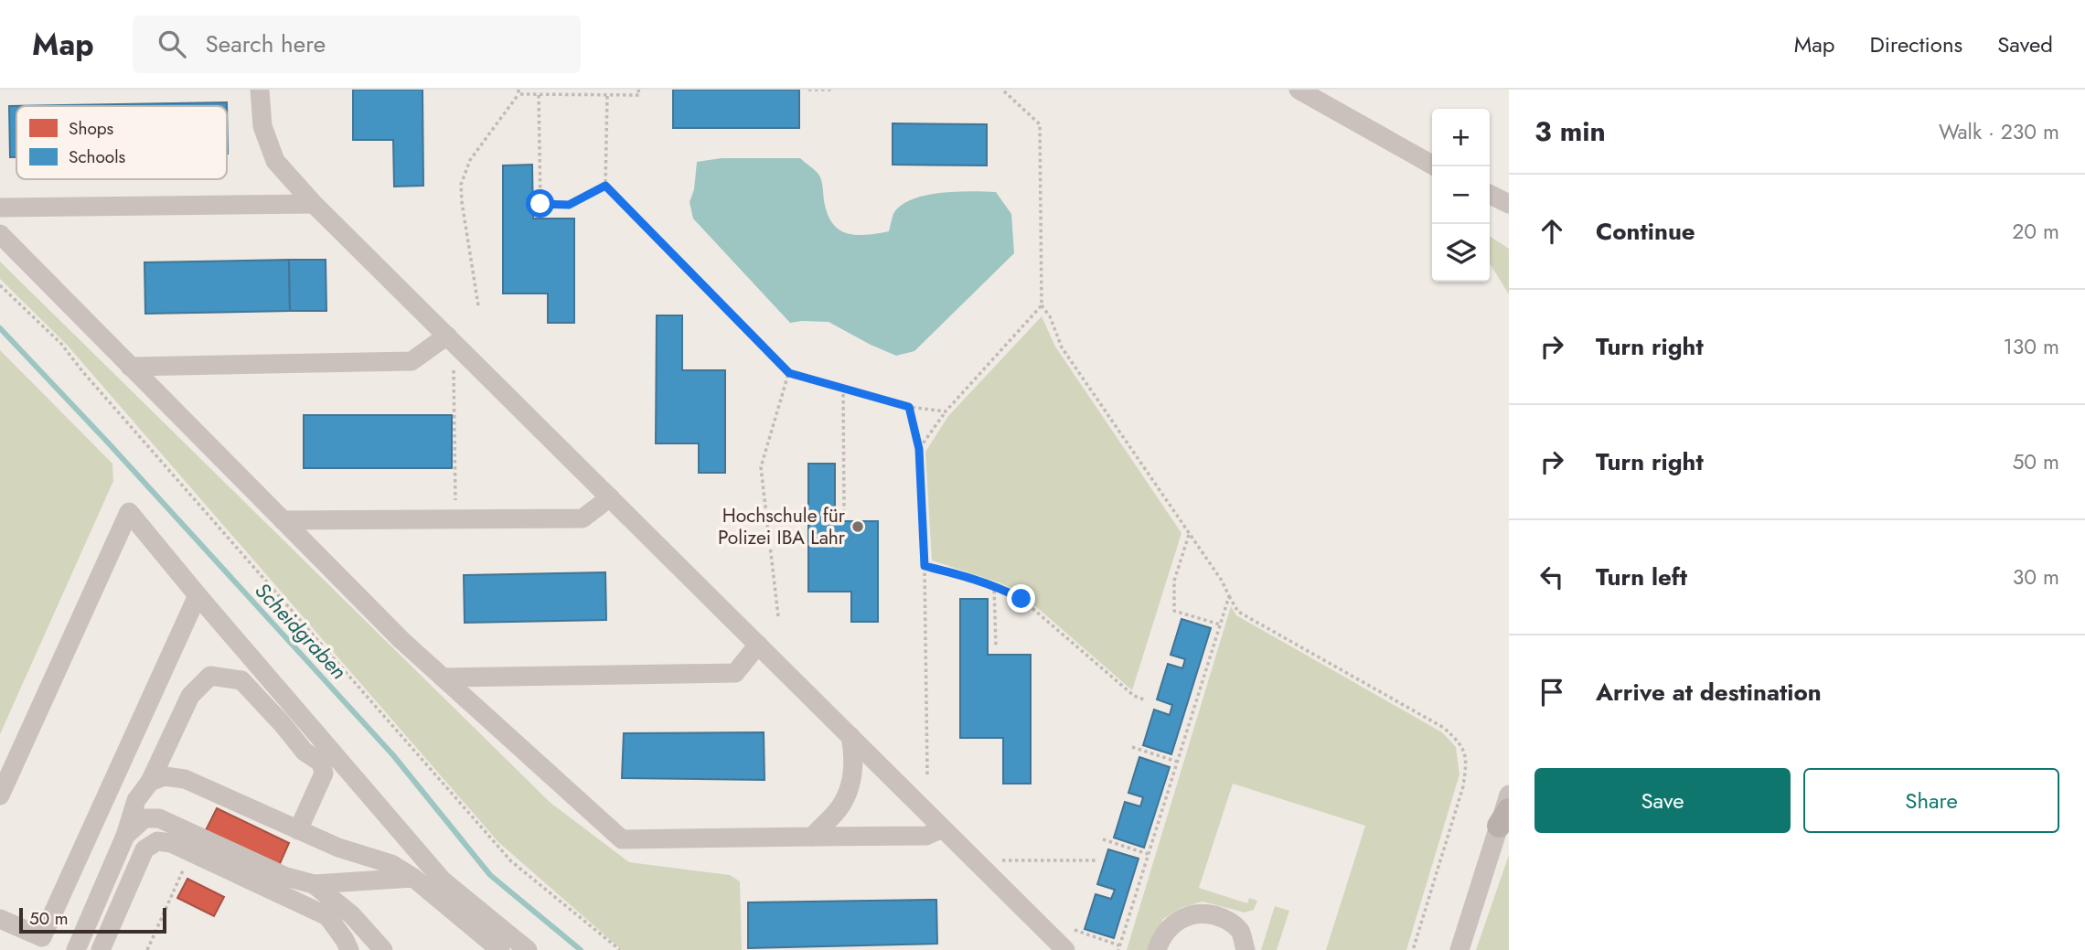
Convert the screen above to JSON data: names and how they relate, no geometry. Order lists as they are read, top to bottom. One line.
{"water":["Scheidgraben"],"places":["Hochschule für Polizei IBA Lahr"],"legend":["Shops","Schools"],"scale_bar":"50 m","page":{"header":"Map","search":"Search here","nav":["Map","Directions","Saved"],"heading":["3 min","Walk · 230 m"],"map_buttons":["+","−"],"list":[["Continue","20 m"],["Turn right","130 m"],["Turn right","50 m"],["Turn left","30 m"],"Arrive at destination"],"buttons":["Save","Share"],"scale":"50 m"}}
